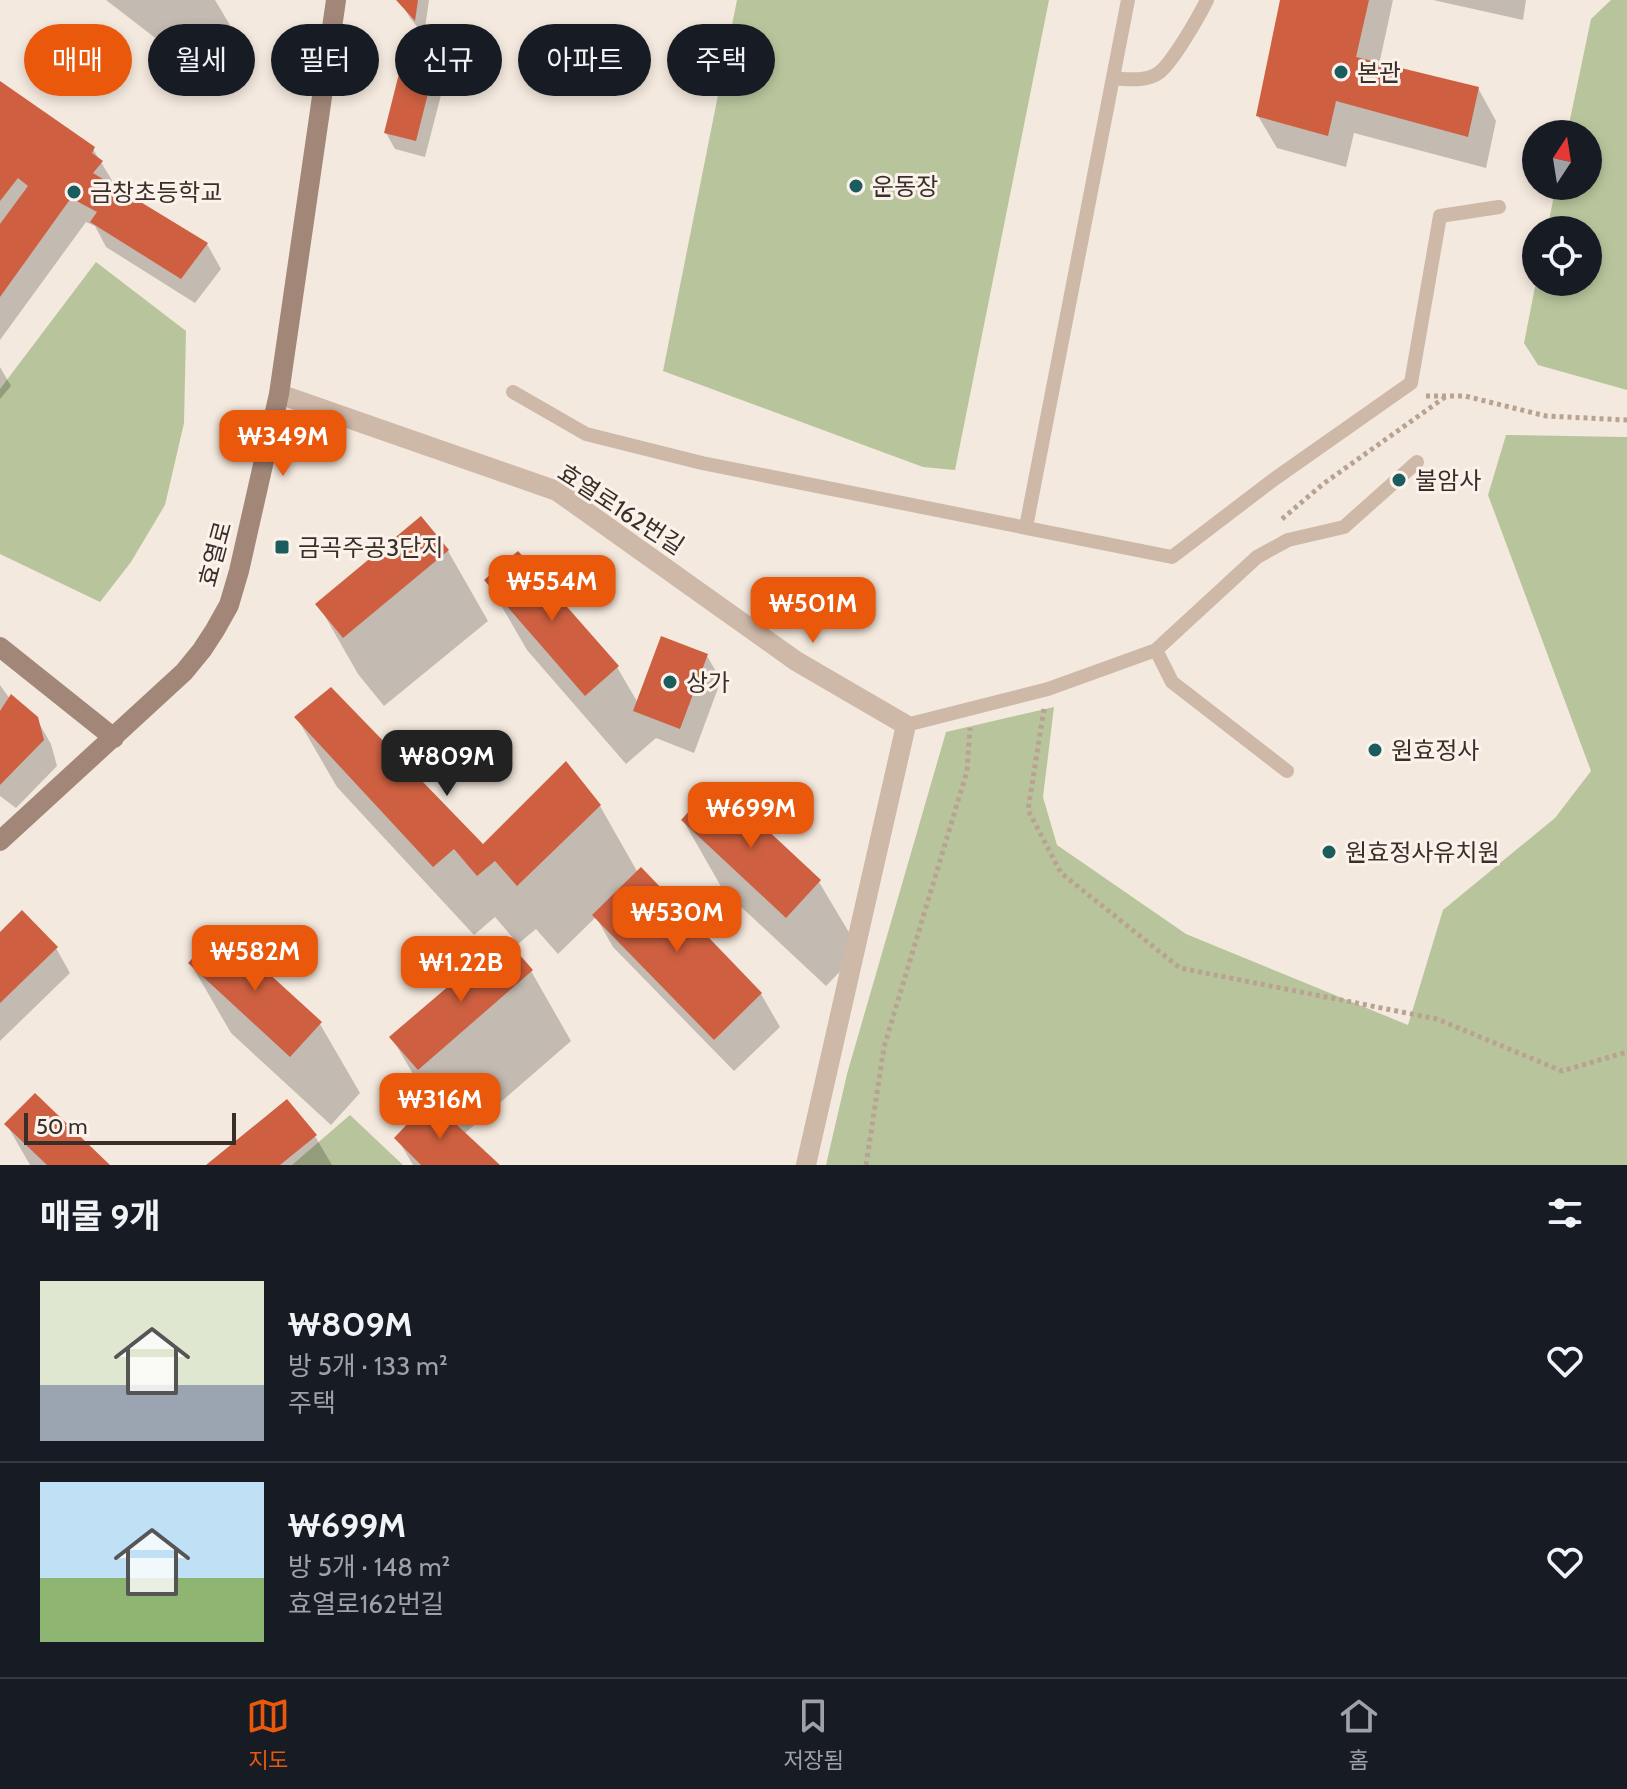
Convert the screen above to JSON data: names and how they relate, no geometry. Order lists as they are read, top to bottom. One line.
{"streets":{"main road":["효열로"],"street":["효열로162번길"]},"crossings":[["효열로162번길","효열로"]],"places":{"other":["본관","운동장","금창초등학교","불암사","상가","원효정사","원효정사유치원"],"transit":["금곡주공3단지"]},"scale_bar":"50 m","north":"top","page":{"chip":["매매","월세","필터","신규","아파트","주택"],"price":["₩349M","₩554M","₩501M","₩809M","₩699M","₩530M","₩582M","₩1.22B","₩316M"],"scale":"50 m","heading":"매물 9개","list":[{"name":"₩809M","note":"방 5개 · 133 m² · 주택"},{"name":"₩699M","note":"방 5개 · 148 m² · 효열로162번길"}],"tabs":["지도","저장됨","홈"]}}
